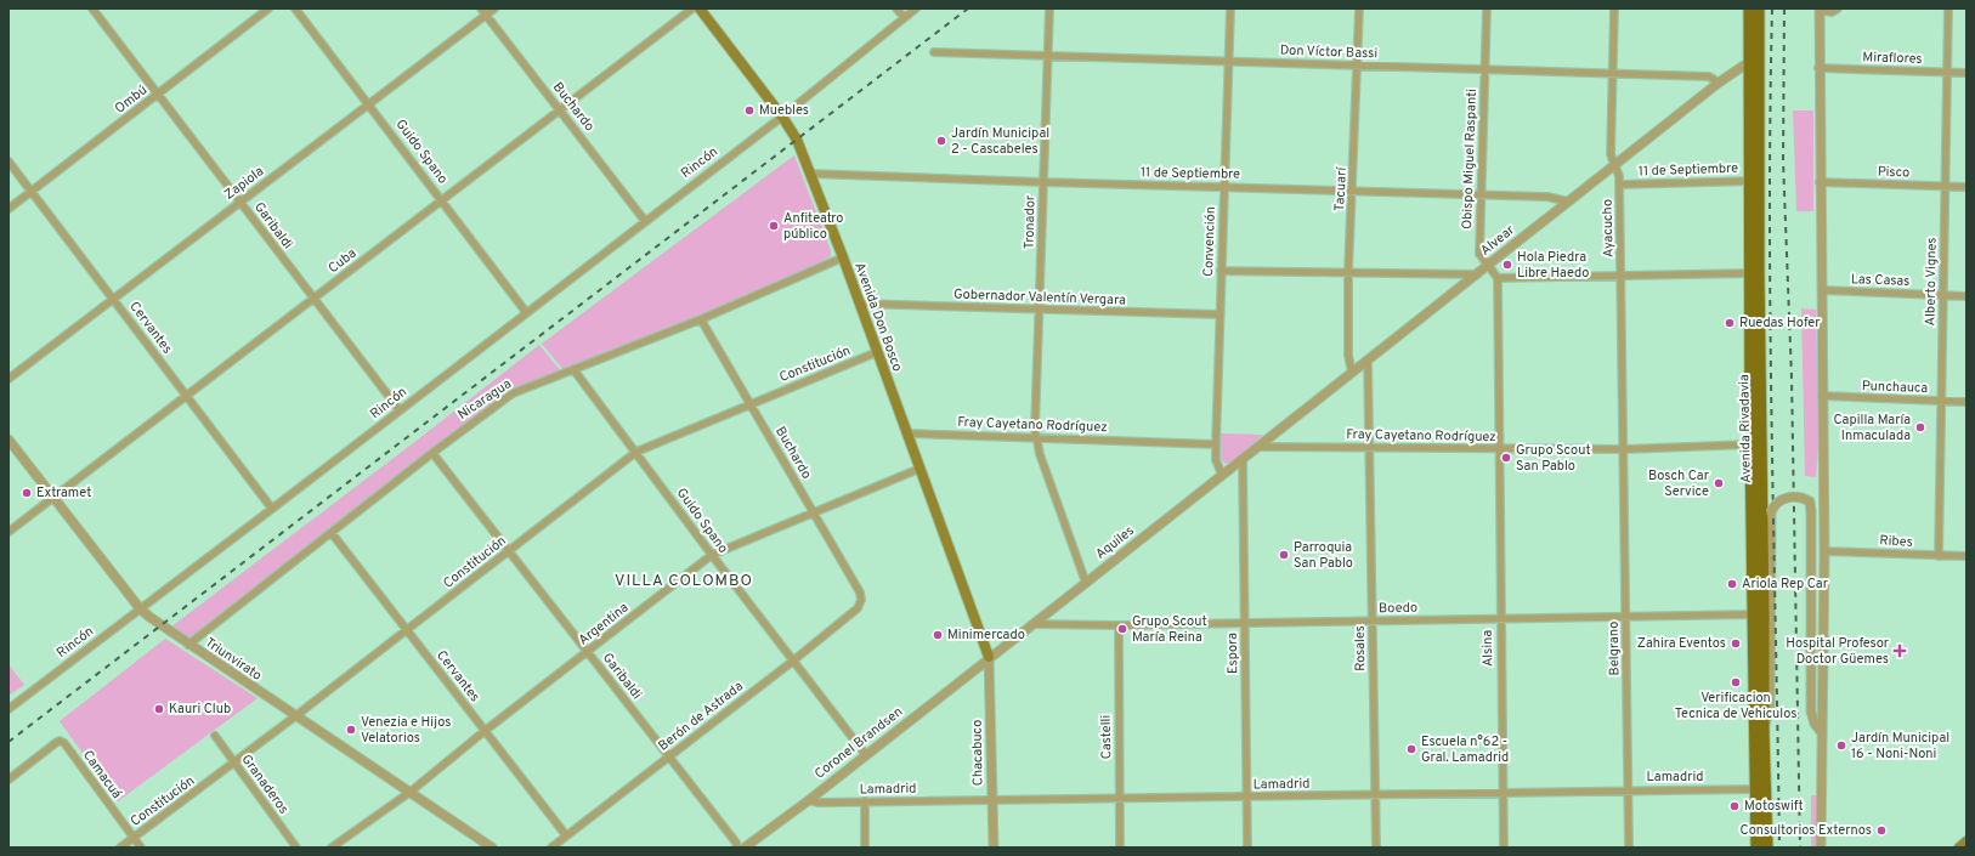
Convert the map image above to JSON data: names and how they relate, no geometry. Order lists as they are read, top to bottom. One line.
{"streets":{"main road":["Avenida Don Bosco","Avenida Rivadavia"],"street":["Don Víctor Bassi","Miraflores","Ombú","Buchardo","Guido Spano","Obispo Miguel Raspanti","Rincón","11 de Septiembre","Pisco","Zapiola","Tacuarí","Tronador","Garibaldi","Ayacucho","Alvear","Convención","Cuba","Las Casas","Alberto Vignes","Gobernador Valentín Vergara","Cervantes","Constitución","Punchauca","Nicaragua","Fray Cayetano Rodríguez","Ribes","Aquiles","Boedo","Argentina","Rosales","Alsina","Belgrano","Espora","Triunvirato","Berón de Astrada","Castelli","Coronel Brandsen","Chacabuco","Camacuá","Lamadrid","Granaderos"]},"crossings":[["Don Víctor Bassi","Obispo Miguel Raspanti"],["Don Víctor Bassi","Tacuarí"],["Don Víctor Bassi","Tronador"],["Don Víctor Bassi","Ayacucho"],["Don Víctor Bassi","Alvear"],["Don Víctor Bassi","Convención"],["Miraflores","Alberto Vignes"],["Ombú","Garibaldi"],["Ombú","Cervantes"],["Buchardo","Rincón"],["Buchardo","Zapiola"],["Buchardo","Cuba"],["Buchardo","Constitución"],["Buchardo","Nicaragua"],["Buchardo","Argentina"],["Buchardo","Berón de Astrada"],["Guido Spano","Rincón"],["Guido Spano","Zapiola"],["Guido Spano","Cuba"],["Guido Spano","Constitución"],["Guido Spano","Nicaragua"],["Guido Spano","Argentina"],["Guido Spano","Berón de Astrada"],["Guido Spano","Coronel Brandsen"],["Obispo Miguel Raspanti","11 de Septiembre"],["Obispo Miguel Raspanti","Alvear"],["Rincón","Garibaldi"],["Rincón","Avenida Don Bosco"],["Rincón","Cervantes"],["Rincón","Triunvirato"],["11 de Septiembre","Tacuarí"],["11 de Septiembre","Tronador"],["11 de Septiembre","Ayacucho"],["11 de Septiembre","Alvear"],["11 de Septiembre","Convención"],["11 de Septiembre","Avenida Don Bosco"],["11 de Septiembre","Avenida Rivadavia"],["Pisco","Alberto Vignes"],["Zapiola","Garibaldi"],["Zapiola","Cervantes"],["Tacuarí","Alvear"],["Tronador","Gobernador Valentín Vergara"],["Tronador","Fray Cayetano Rodríguez"],["Garibaldi","Cuba"],["Garibaldi","Constitución"],["Garibaldi","Nicaragua"],["Garibaldi","Argentina"],["Garibaldi","Berón de Astrada"],["Ayacucho","Alvear"],["Ayacucho","Fray Cayetano Rodríguez"],["Ayacucho","Belgrano"],["Alvear","Fray Cayetano Rodríguez"],["Alvear","Avenida Rivadavia"],["Alvear","Aquiles"],["Convención","Gobernador Valentín Vergara"],["Convención","Fray Cayetano Rodríguez"],["Convención","Aquiles"],["Cuba","Cervantes"],["Cuba","Triunvirato"],["Las Casas","Alberto Vignes"],["Alberto Vignes","Punchauca"],["Alberto Vignes","Ribes"],["Gobernador Valentín Vergara","Avenida Don Bosco"],["Avenida Don Bosco","Constitución"],["Avenida Don Bosco","Nicaragua"],["Avenida Don Bosco","Fray Cayetano Rodríguez"],["Avenida Don Bosco","Aquiles"],["Avenida Don Bosco","Argentina"],["Avenida Don Bosco","Coronel Brandsen"],["Avenida Don Bosco","Chacabuco"],["Cervantes","Constitución"],["Cervantes","Nicaragua"],["Cervantes","Argentina"],["Cervantes","Berón de Astrada"],["Constitución","Triunvirato"],["Constitución","Camacuá"],["Constitución","Granaderos"],["Nicaragua","Triunvirato"],["Fray Cayetano Rodríguez","Avenida Rivadavia"],["Fray Cayetano Rodríguez","Aquiles"],["Fray Cayetano Rodríguez","Rosales"],["Fray Cayetano Rodríguez","Alsina"],["Fray Cayetano Rodríguez","Belgrano"],["Avenida Rivadavia","Boedo"],["Avenida Rivadavia","Lamadrid"],["Aquiles","Boedo"],["Aquiles","Espora"],["Aquiles","Coronel Brandsen"],["Aquiles","Chacabuco"],["Boedo","Rosales"],["Boedo","Alsina"],["Boedo","Belgrano"],["Boedo","Espora"],["Boedo","Castelli"],["Argentina","Triunvirato"],["Rosales","Lamadrid"],["Alsina","Lamadrid"],["Belgrano","Lamadrid"],["Espora","Lamadrid"],["Castelli","Lamadrid"],["Coronel Brandsen","Chacabuco"],["Coronel Brandsen","Lamadrid"],["Chacabuco","Lamadrid"]],"districts":["VILLA COLOMBO"],"places":{"other":["Muebles","Jardín Municipal 2 - Cascabeles","Anfiteatro público","Hola Piedra Libre Haedo","Ruedas Hofer","Capilla María Inmaculada","Grupo Scout San Pablo","Bosch Car Service","Extramet","Parroquia San Pablo","Ariola Rep Car","Grupo Scout María Reina","Minimercado","Zahira Eventos","Verificacion Tecnica de Vehiculos","Kauri Club","Venezia e Hijos Velatorios","Jardín Municipal 16 - Noni-Noni","Escuela n°62 - Gral. Lamadrid","Motoswift","Consultorios Externos"],"health":["Hospital Profesor Doctor Güemes"]}}
